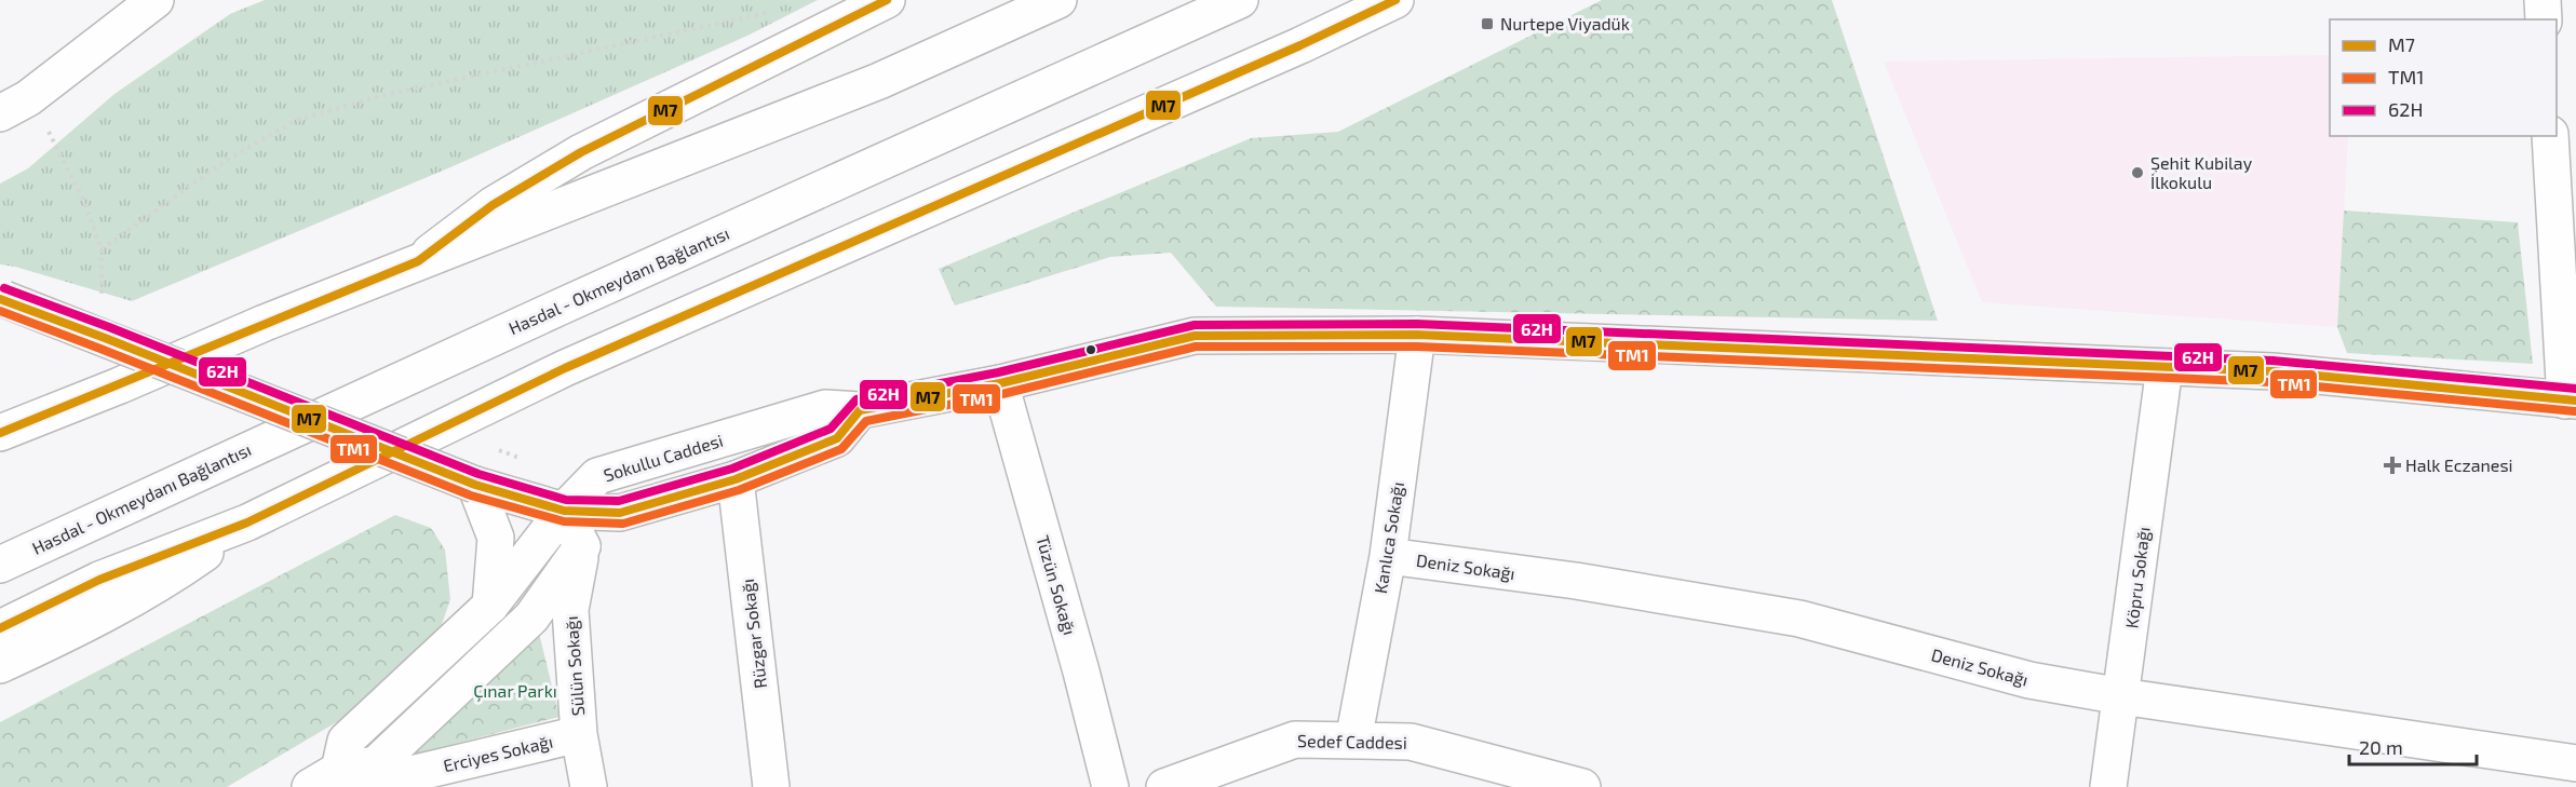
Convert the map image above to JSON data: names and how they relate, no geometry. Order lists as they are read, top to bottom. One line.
{"streets":{"main road":["Hasdal - Okmeydanı Bağlantısı","Sokullu Caddesi","Kanlıca Sokağı","Deniz Sokağı","Köpru Sokağı","Tüzün Sokağı","Rüzgar Sokağı","Sülün Sokağı","Sedef Caddesi","Erciyes Sokağı"]},"crossings":[["Sokullu Caddesi","Kanlıca Sokağı"],["Sokullu Caddesi","Köpru Sokağı"],["Sokullu Caddesi","Tüzün Sokağı"],["Sokullu Caddesi","Rüzgar Sokağı"],["Kanlıca Sokağı","Deniz Sokağı"],["Kanlıca Sokağı","Sedef Caddesi"],["Deniz Sokağı","Köpru Sokağı"],["Sülün Sokağı","Erciyes Sokağı"]],"parks":["Çınar Parkı"],"places":{"transit":["Nurtepe Viyadük"],"other":["Şehit Kubilay İlkokulu"],"health":["Halk Eczanesi"]},"lines":["transit line M7","transit line 62H","transit line TM1"],"legend":["M7","TM1","62H"],"scale_bar":"20 m"}
